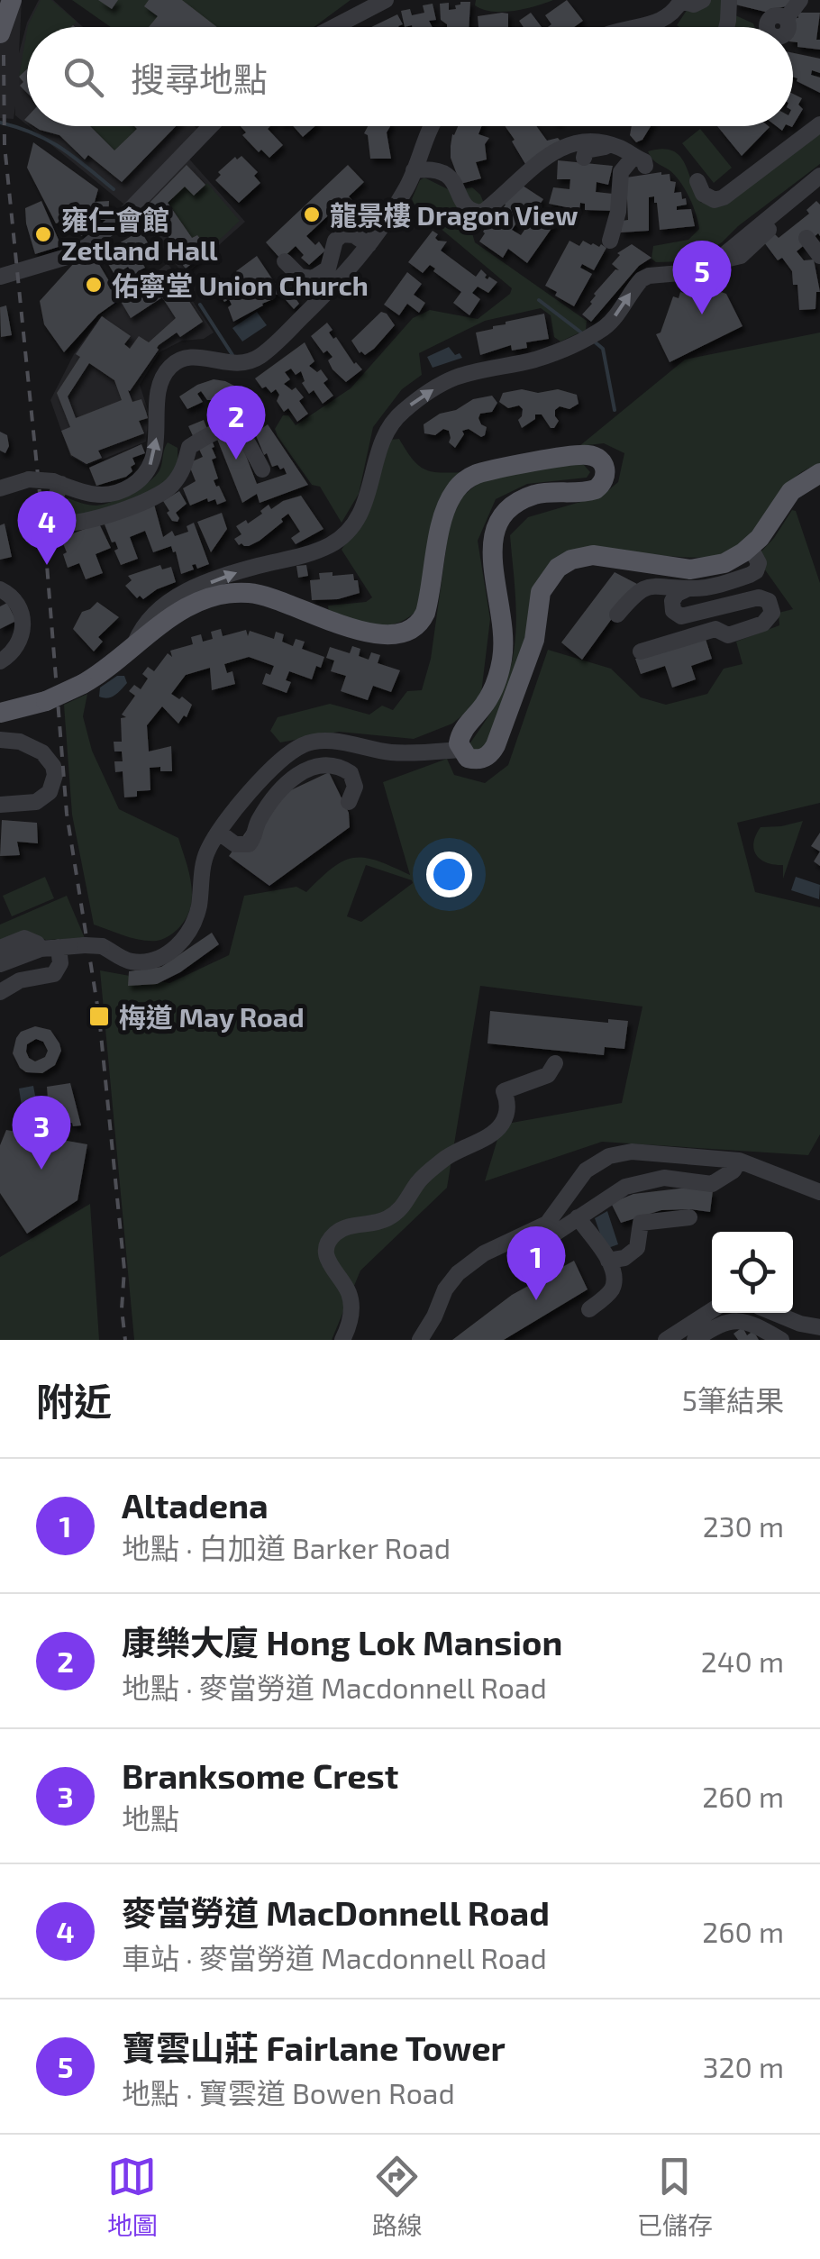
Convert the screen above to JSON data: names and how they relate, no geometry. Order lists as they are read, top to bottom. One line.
{"places":{"other":["龍景樓 Dragon View","雍仁會館 Zetland Hall","佑寧堂 Union Church"],"transit":["梅道 May Road"]},"page":{"search":"搜尋地點","pins":["5","2","4","3","1"],"heading":["附近","5筆結果"],"list":[{"mark":"1","name":"Altadena","note":"地點 · 白加道 Barker Road","value":"230 m"},{"mark":"2","name":"康樂大廈 Hong Lok Mansion","note":"地點 · 麥當勞道 Macdonnell Road","value":"240 m"},{"mark":"3","name":"Branksome Crest","note":"地點","value":"260 m"},{"mark":"4","name":"麥當勞道 MacDonnell Road","note":"車站 · 麥當勞道 Macdonnell Road","value":"260 m"},{"mark":"5","name":"寶雲山莊 Fairlane Tower","note":"地點 · 寶雲道 Bowen Road","value":"320 m"}],"nav":["地圖","路線","已儲存"]}}
